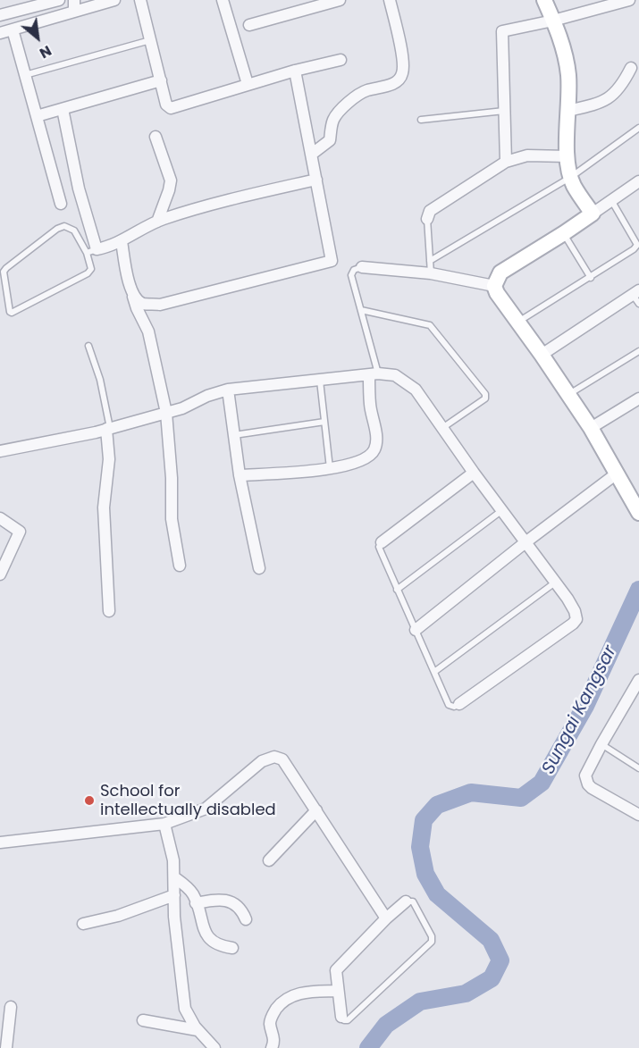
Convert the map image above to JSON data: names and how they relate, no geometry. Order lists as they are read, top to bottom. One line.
{"water":["Sungai Kangsar"],"places":["School for intellectually disabled"],"north":"bottom right"}
